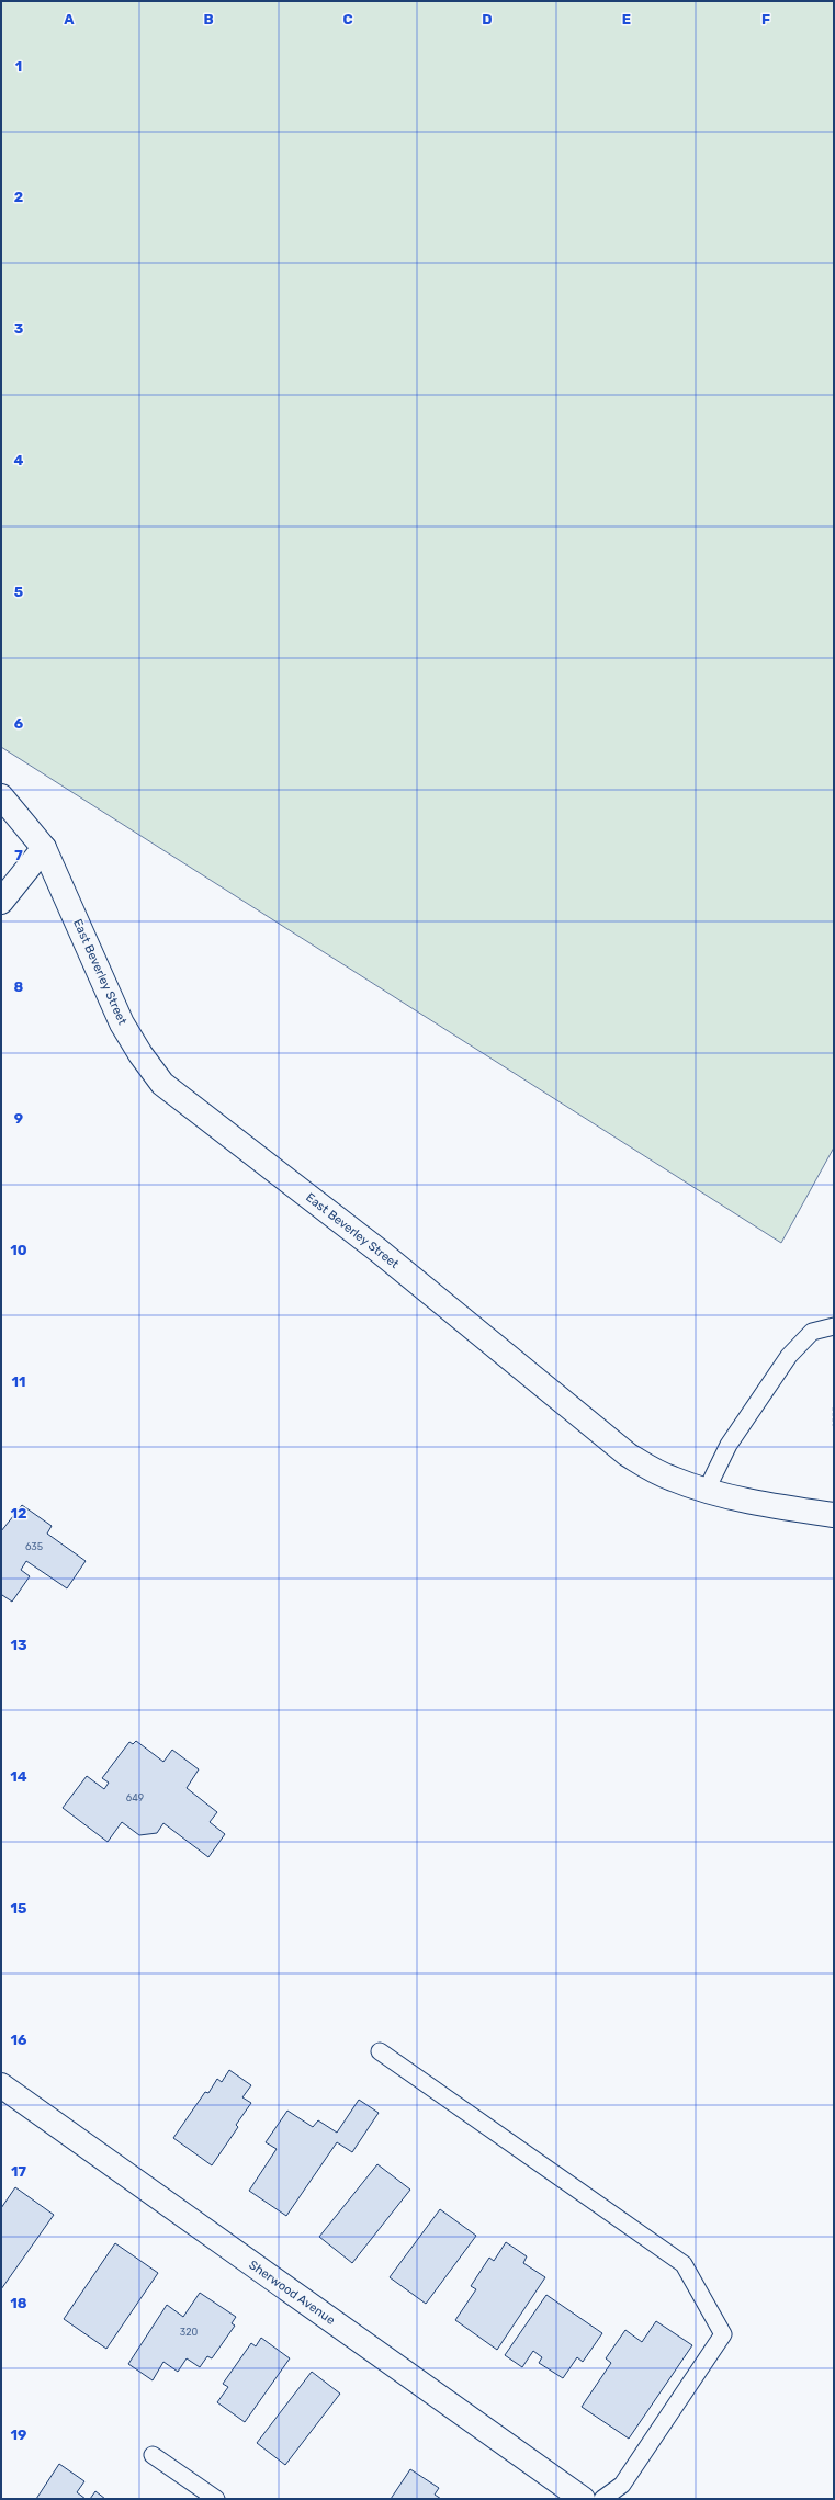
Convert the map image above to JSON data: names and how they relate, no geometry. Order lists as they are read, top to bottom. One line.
{"streets":{"street":["East Beverley Street","Sherwood Avenue"]},"house_numbers":["635","649","320"],"grid":{"columns":["A","B","C","D","E","F"],"rows":["1","2","3","4","5","6","7","8","9","10","11","12","13","14","15","16","17","18","19"]}}
